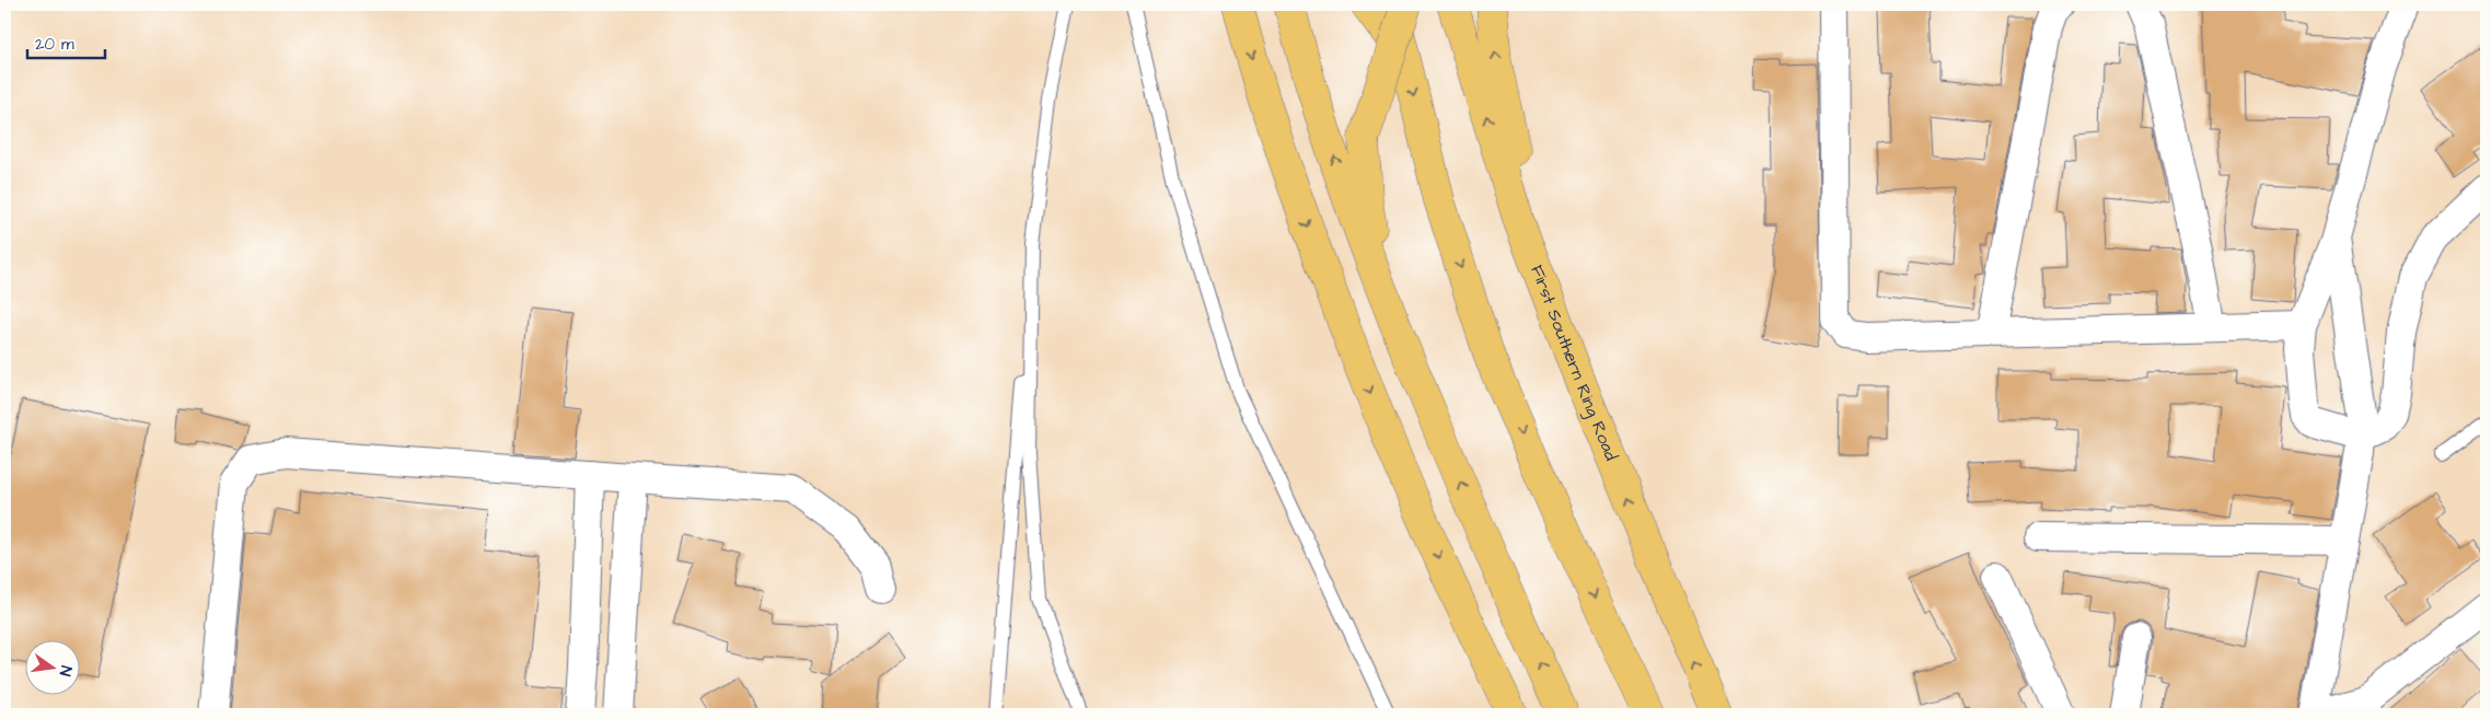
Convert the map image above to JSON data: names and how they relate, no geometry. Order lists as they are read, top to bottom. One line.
{"streets":{"highway":["First Southern Ring Road"]},"scale_bar":"20 m","north":"right"}
